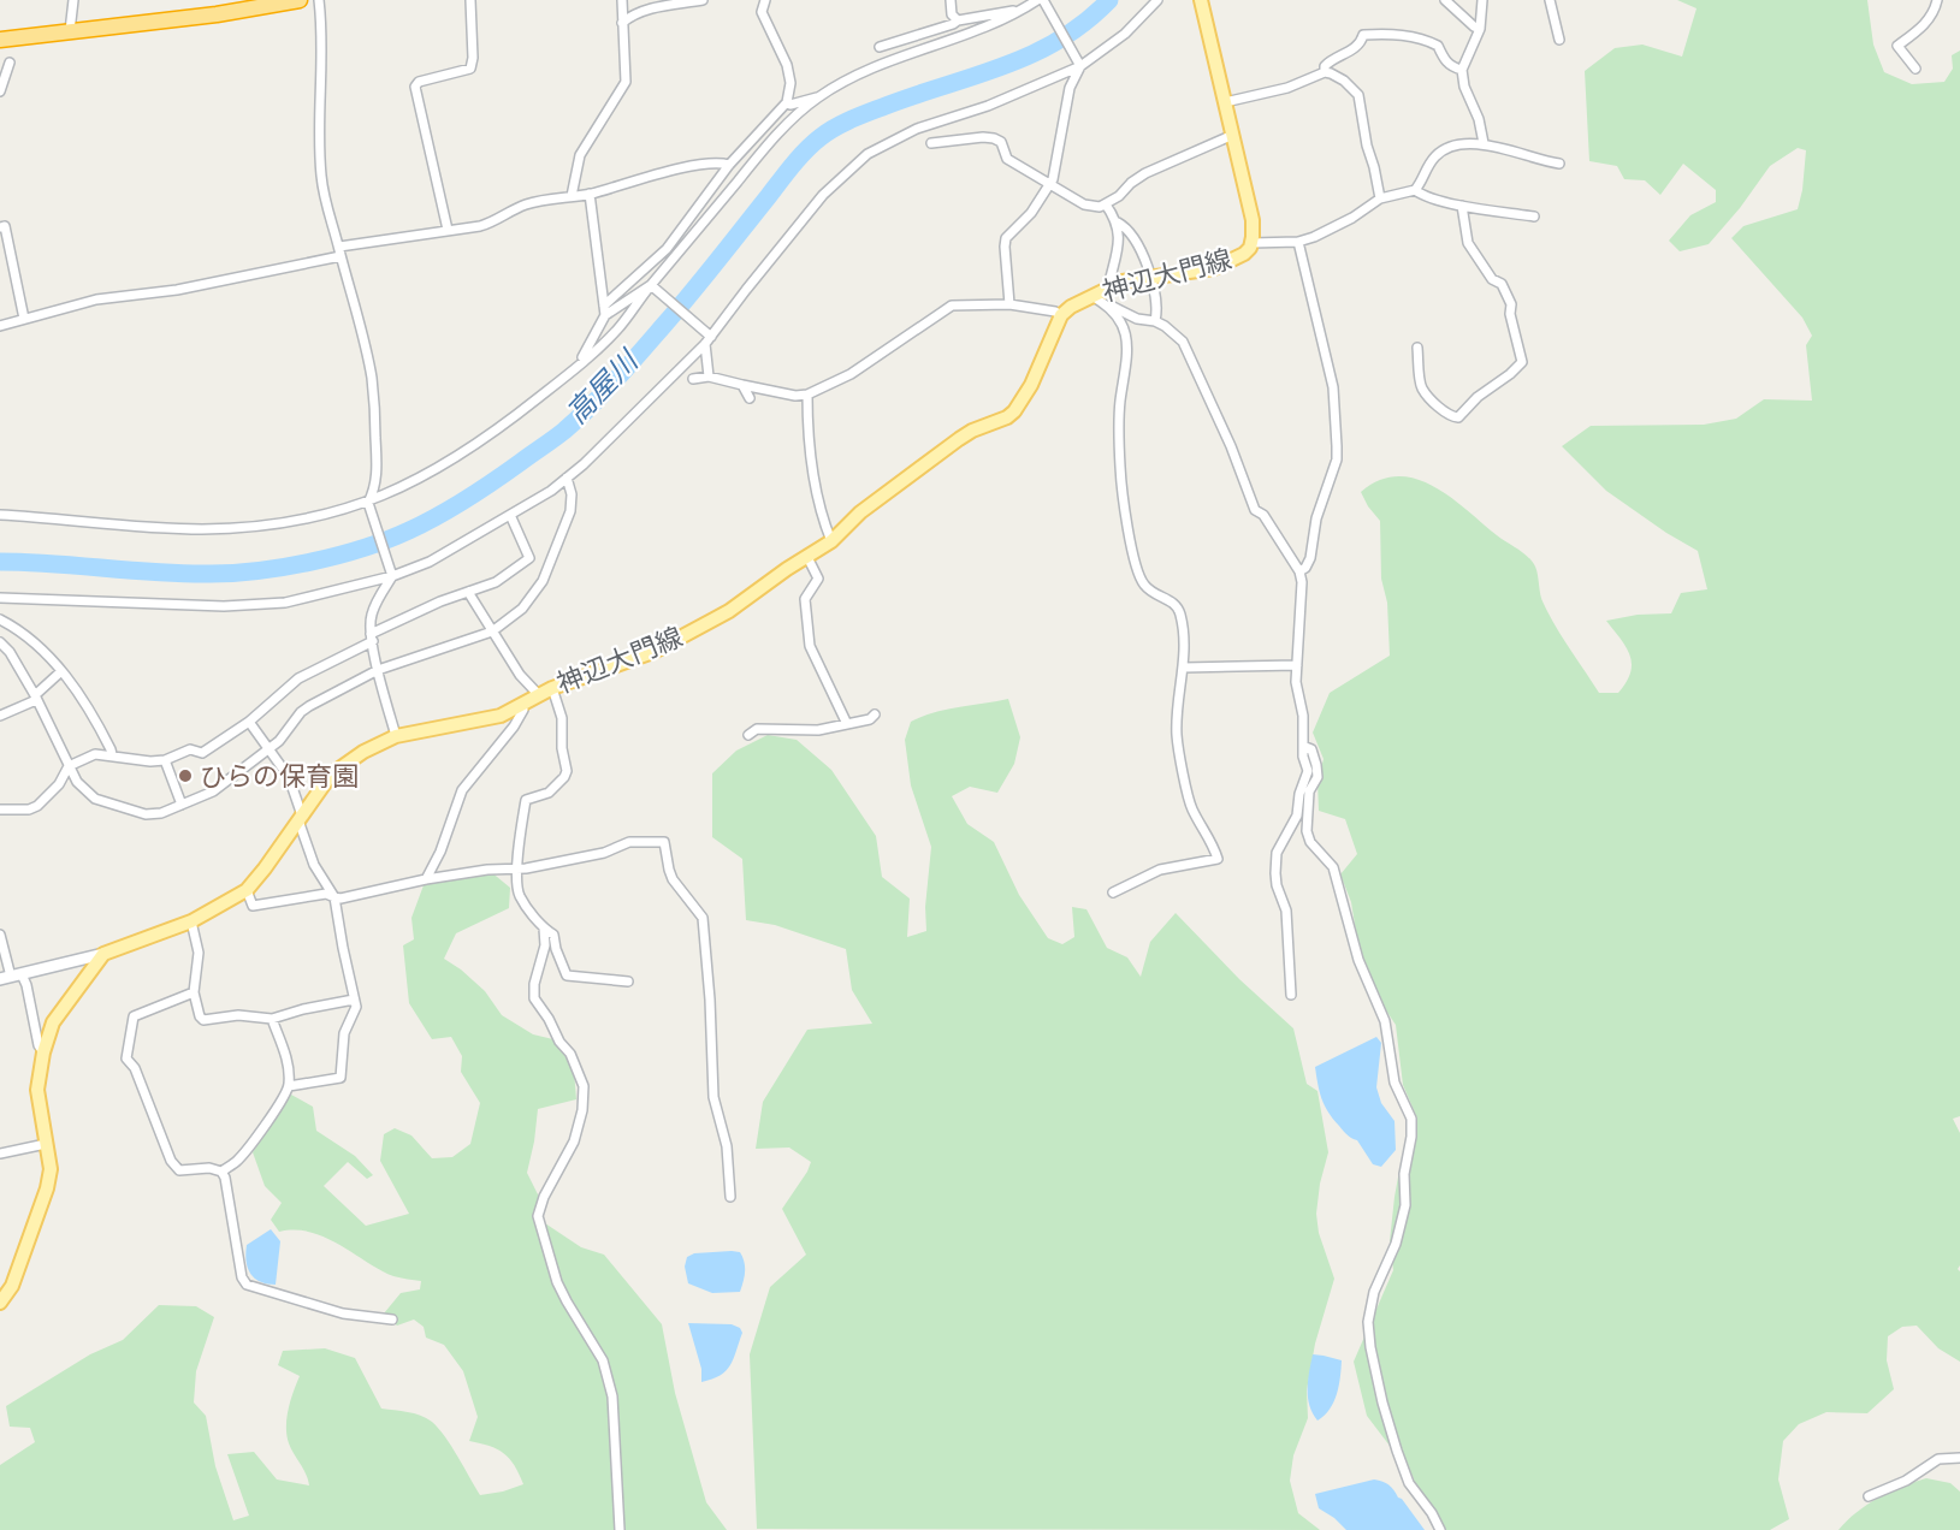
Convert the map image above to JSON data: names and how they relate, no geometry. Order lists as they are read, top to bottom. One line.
{"streets":{"main road":["神辺大門線"]},"water":["高屋川"],"places":["ひらの保育園"]}
